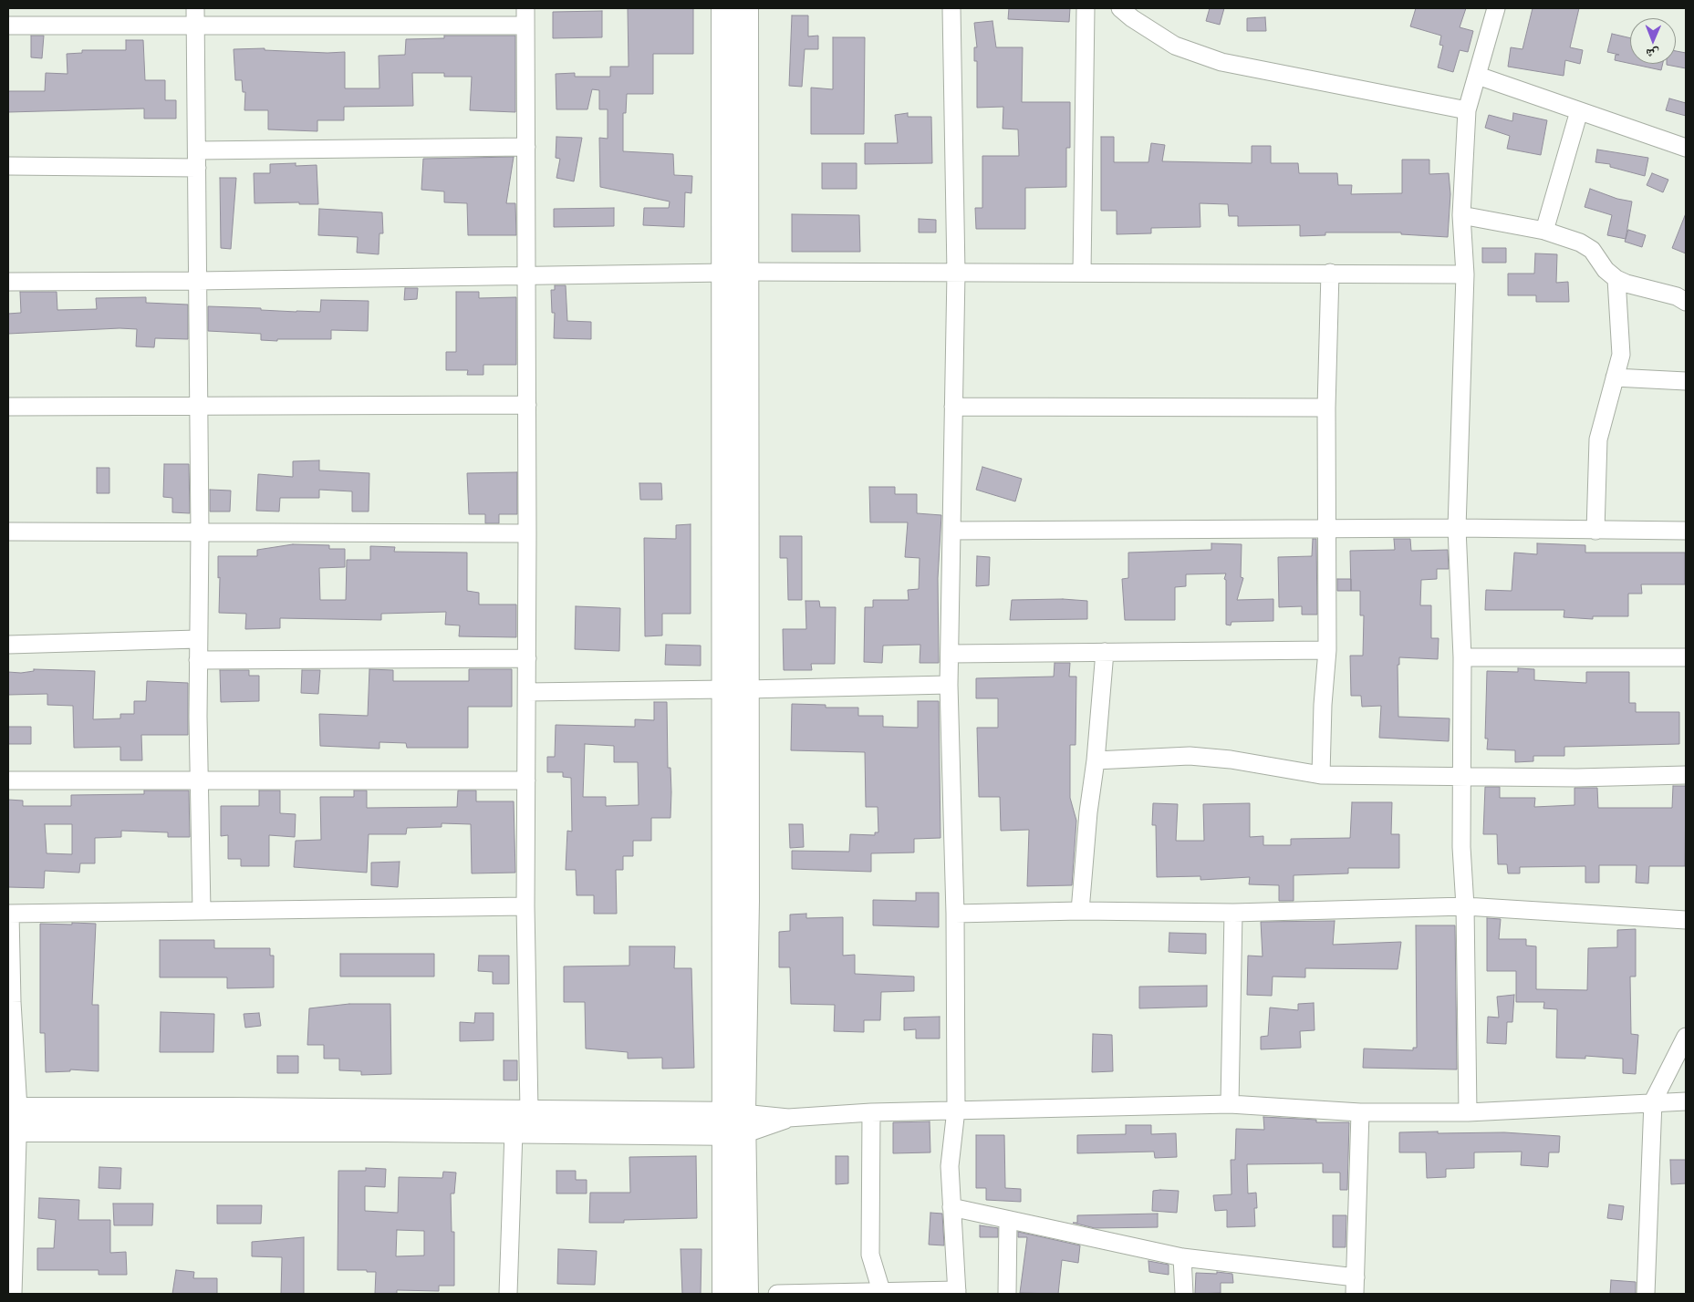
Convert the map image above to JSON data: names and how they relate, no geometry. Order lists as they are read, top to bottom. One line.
{"north":"bottom"}
